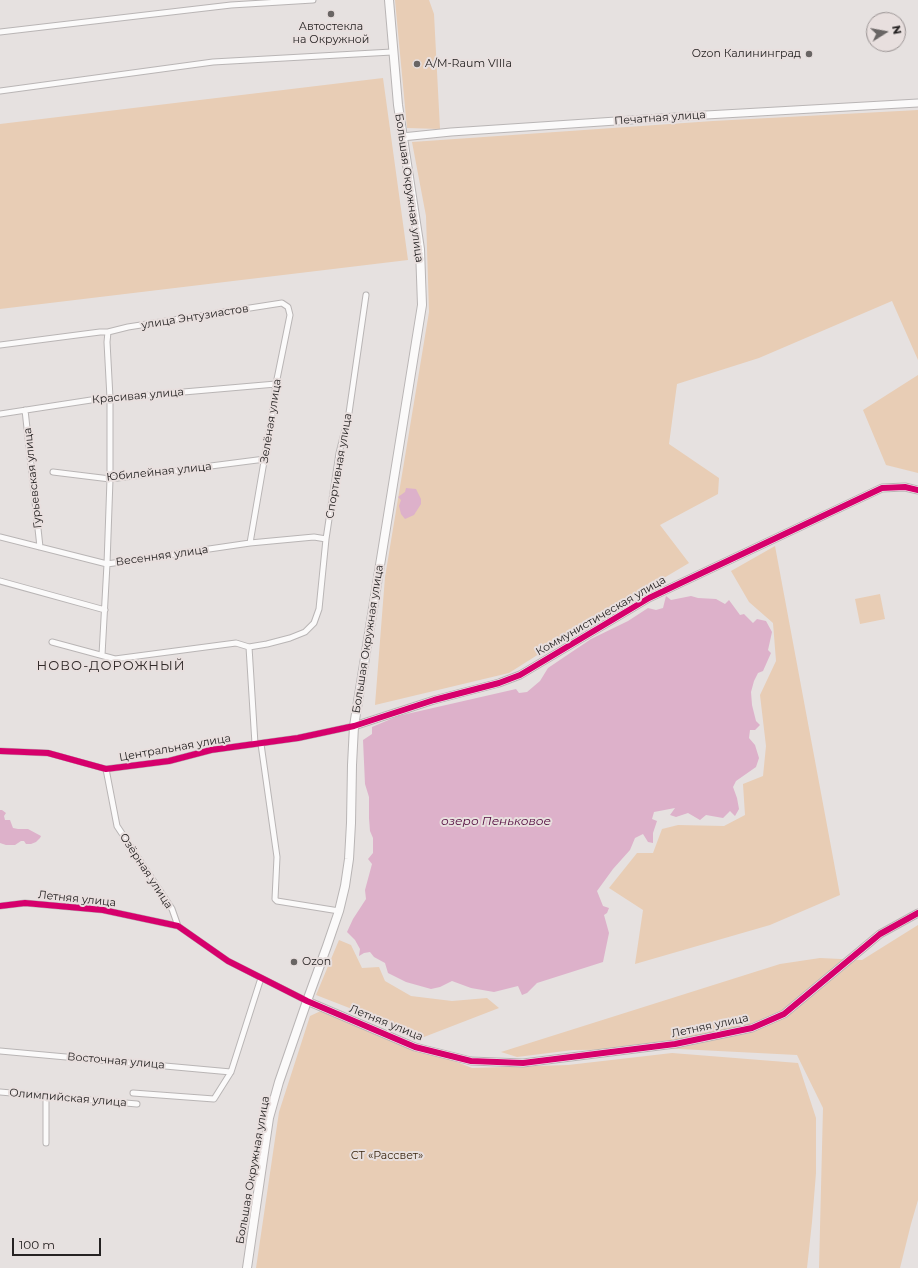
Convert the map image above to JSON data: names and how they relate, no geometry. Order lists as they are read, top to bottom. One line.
{"streets":{"main road":["Большая Окружная улица"],"street":["Печатная улица","улица Энтузиастов","Красивая улица","Зелёная улица","Спортивная улица","Юбилейная улица","Гурьевская улица","Весенняя улица","Коммунистическая улица","Центральная улица","Озёрная улица","Летняя улица","Восточная улица","Олимпийская улица"]},"crossings":[["Печатная улица","Большая Окружная улица"],["Большая Окружная улица","Коммунистическая улица"],["Большая Окружная улица","Центральная улица"],["Большая Окружная улица","Летняя улица"],["улица Энтузиастов","Зелёная улица"],["Красивая улица","Зелёная улица"],["Красивая улица","Гурьевская улица"],["Зелёная улица","Юбилейная улица"],["Зелёная улица","Весенняя улица"],["Спортивная улица","Весенняя улица"],["Гурьевская улица","Весенняя улица"],["Коммунистическая улица","Центральная улица"],["Центральная улица","Озёрная улица"],["Озёрная улица","Летняя улица"],["Летняя улица","Олимпийская улица"],["Восточная улица","Олимпийская улица"]],"districts":["НОВО-ДОРОЖНЫЙ"],"water":["озеро Пеньковое"],"parks":["СТ «Рассвет»"],"places":["Автостекла на Окружной","Ozon Калининград","A/M-Raum VIIIa","Ozon"],"scale_bar":"100 m","north":"right"}
